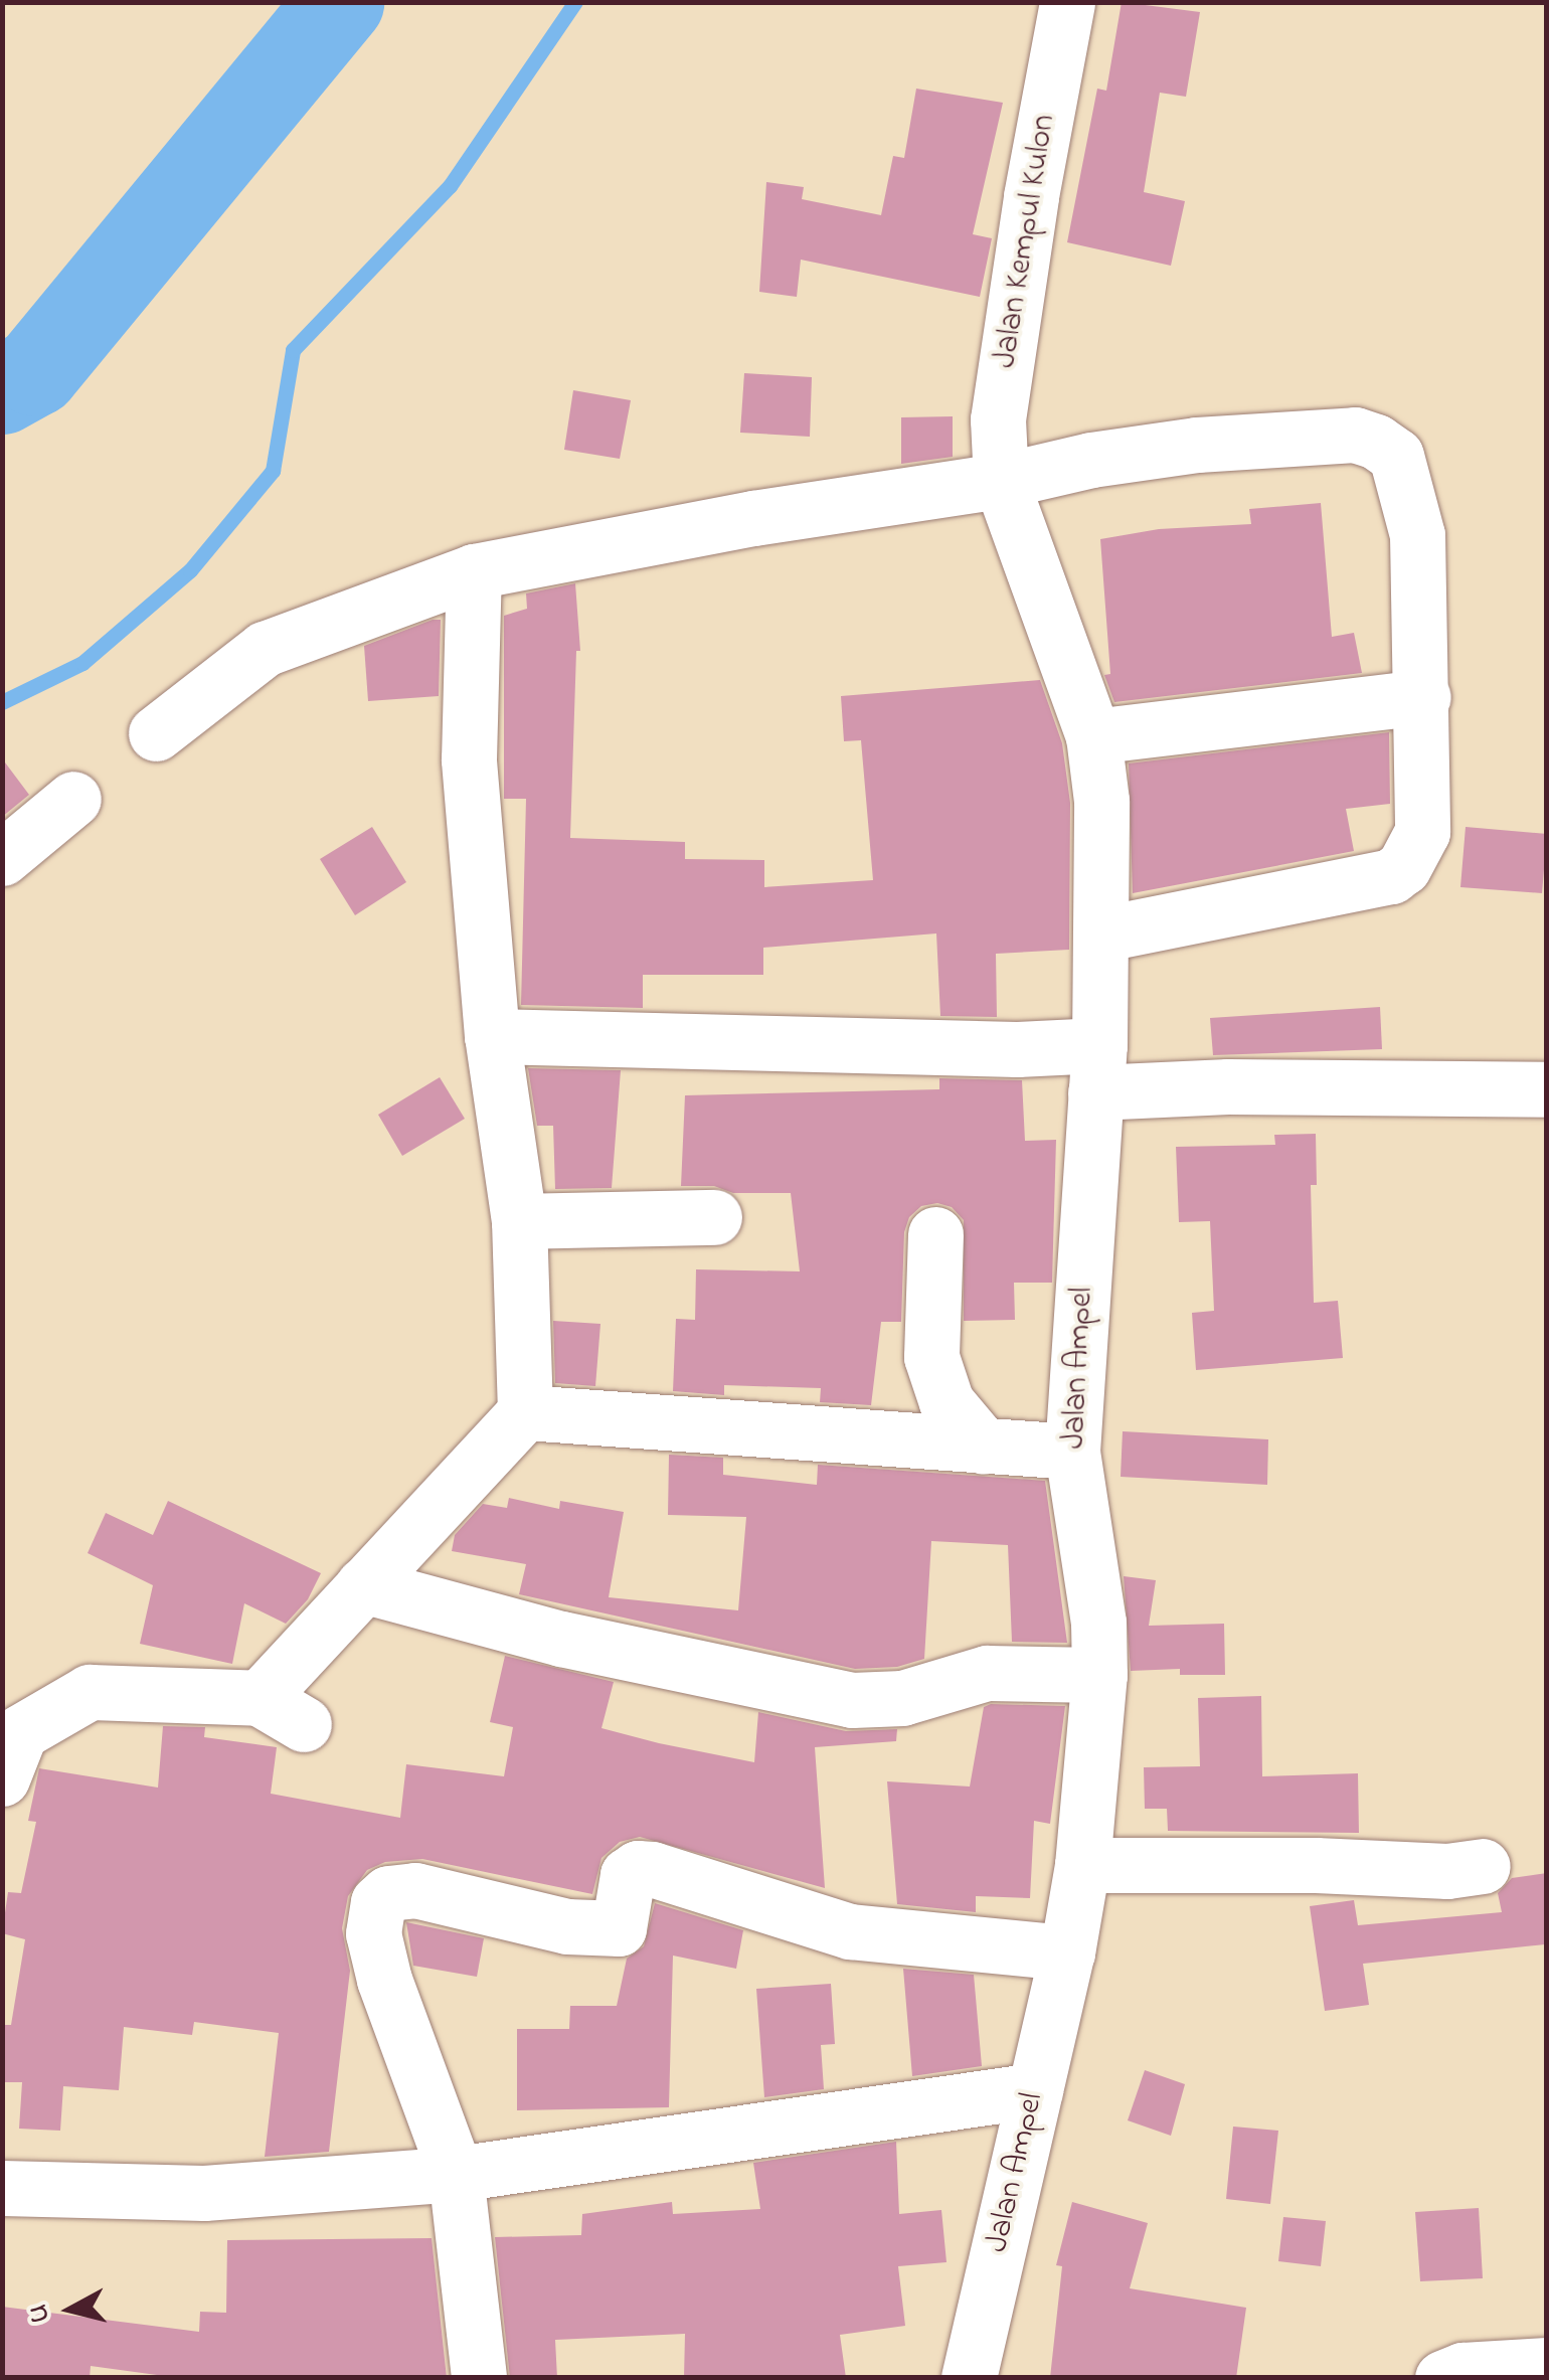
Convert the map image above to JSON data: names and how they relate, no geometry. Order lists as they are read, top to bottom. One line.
{"streets":{"street":["Jalan Kempul Kulon","Jalan Ampel"]},"crossings":[["Jalan Kempul Kulon","Jalan Ampel"]],"north":"left"}
